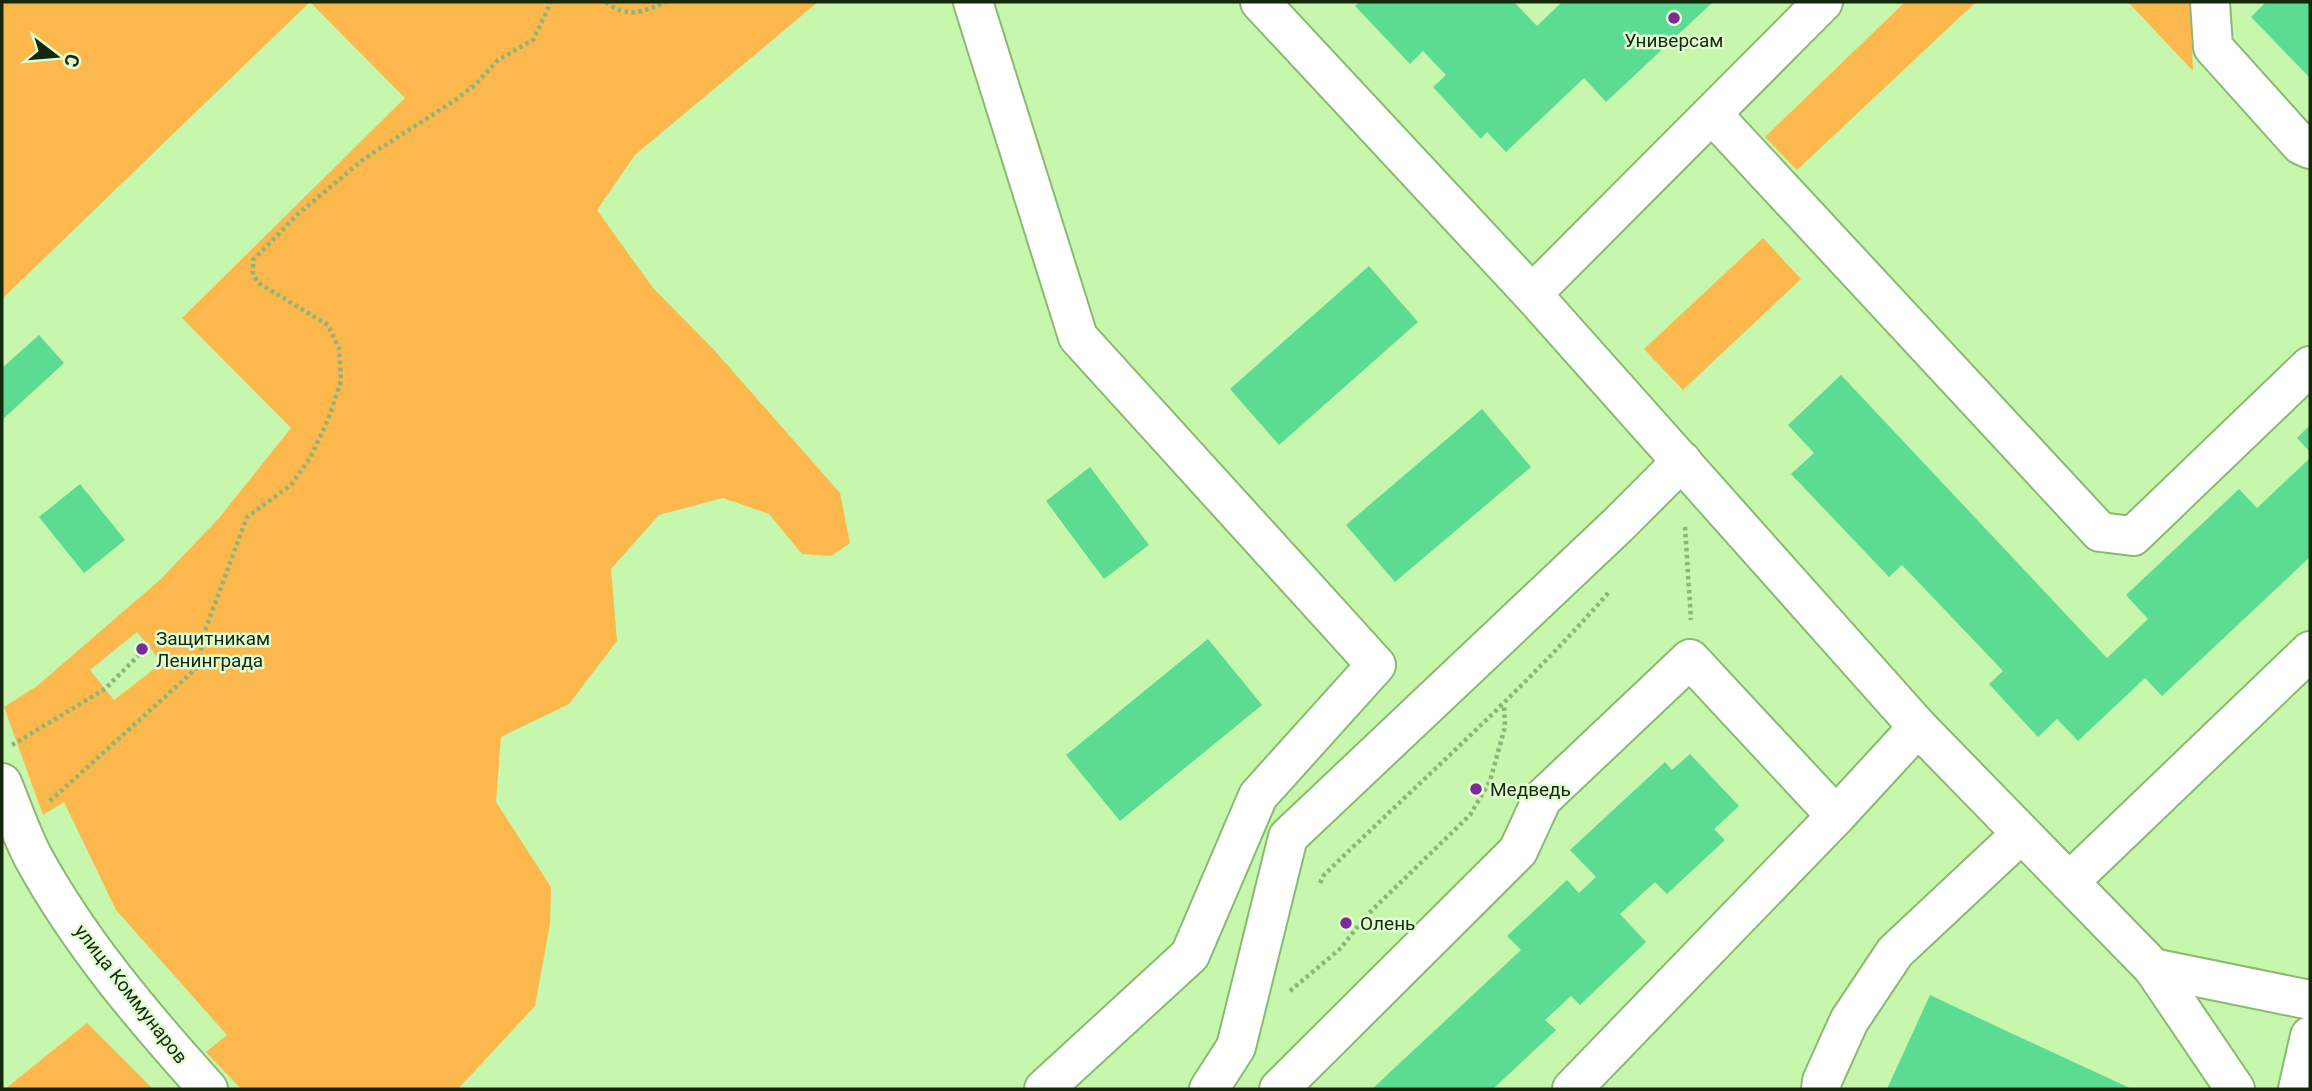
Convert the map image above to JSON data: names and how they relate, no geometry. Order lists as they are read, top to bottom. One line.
{"streets":{"street":["улица Коммунаров"]},"places":["Универсам","Защитникам Ленинграда","Медведь","Олень"],"north":"right"}
